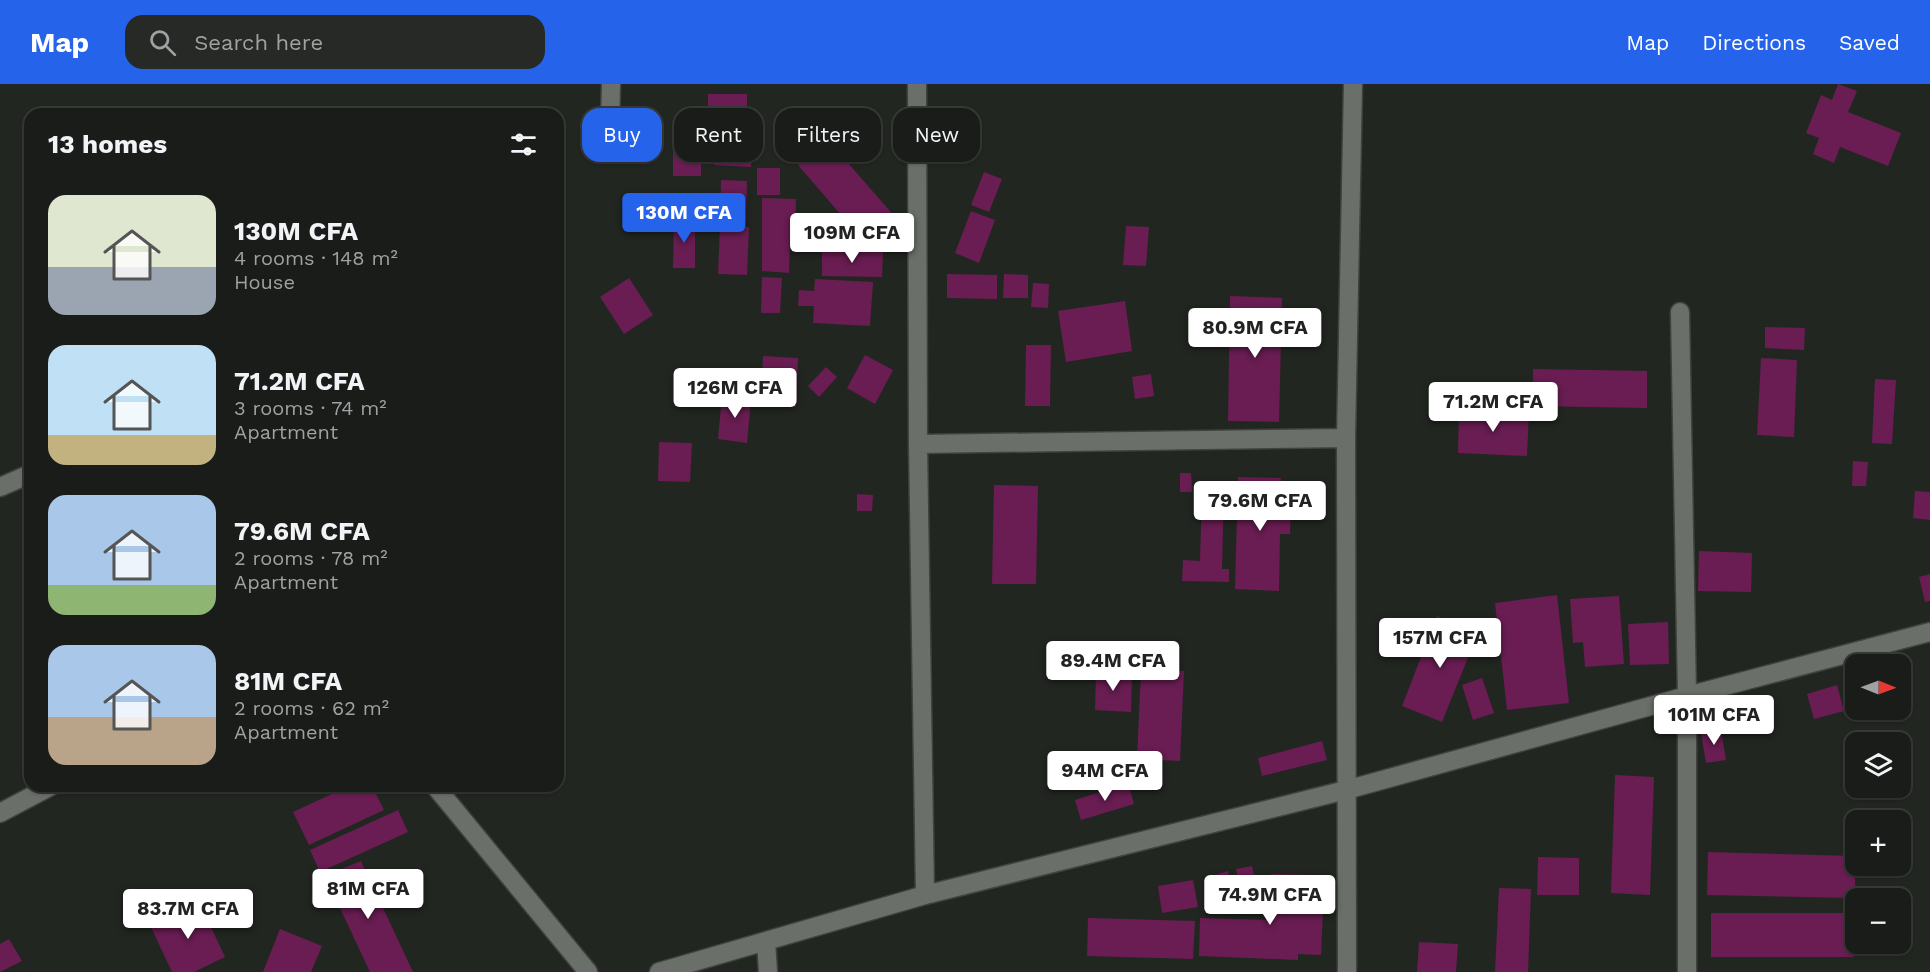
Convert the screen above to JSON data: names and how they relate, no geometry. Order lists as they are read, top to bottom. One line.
{"north":"right","page":{"header":"Map","search":"Search here","nav":["Map","Directions","Saved"],"chip":["Buy","Rent","Filters","New"],"heading":"13 homes","list":[{"name":"130M CFA","note":"4 rooms · 148 m² · House"},{"name":"71.2M CFA","note":"3 rooms · 74 m² · Apartment"},{"name":"79.6M CFA","note":"2 rooms · 78 m² · Apartment"},{"name":"81M CFA","note":"2 rooms · 62 m² · Apartment"}],"price":["130M CFA","109M CFA","80.9M CFA","126M CFA","71.2M CFA","79.6M CFA","157M CFA","89.4M CFA","101M CFA","94M CFA","81M CFA","74.9M CFA","83.7M CFA"],"map_buttons":["+","−"]}}
